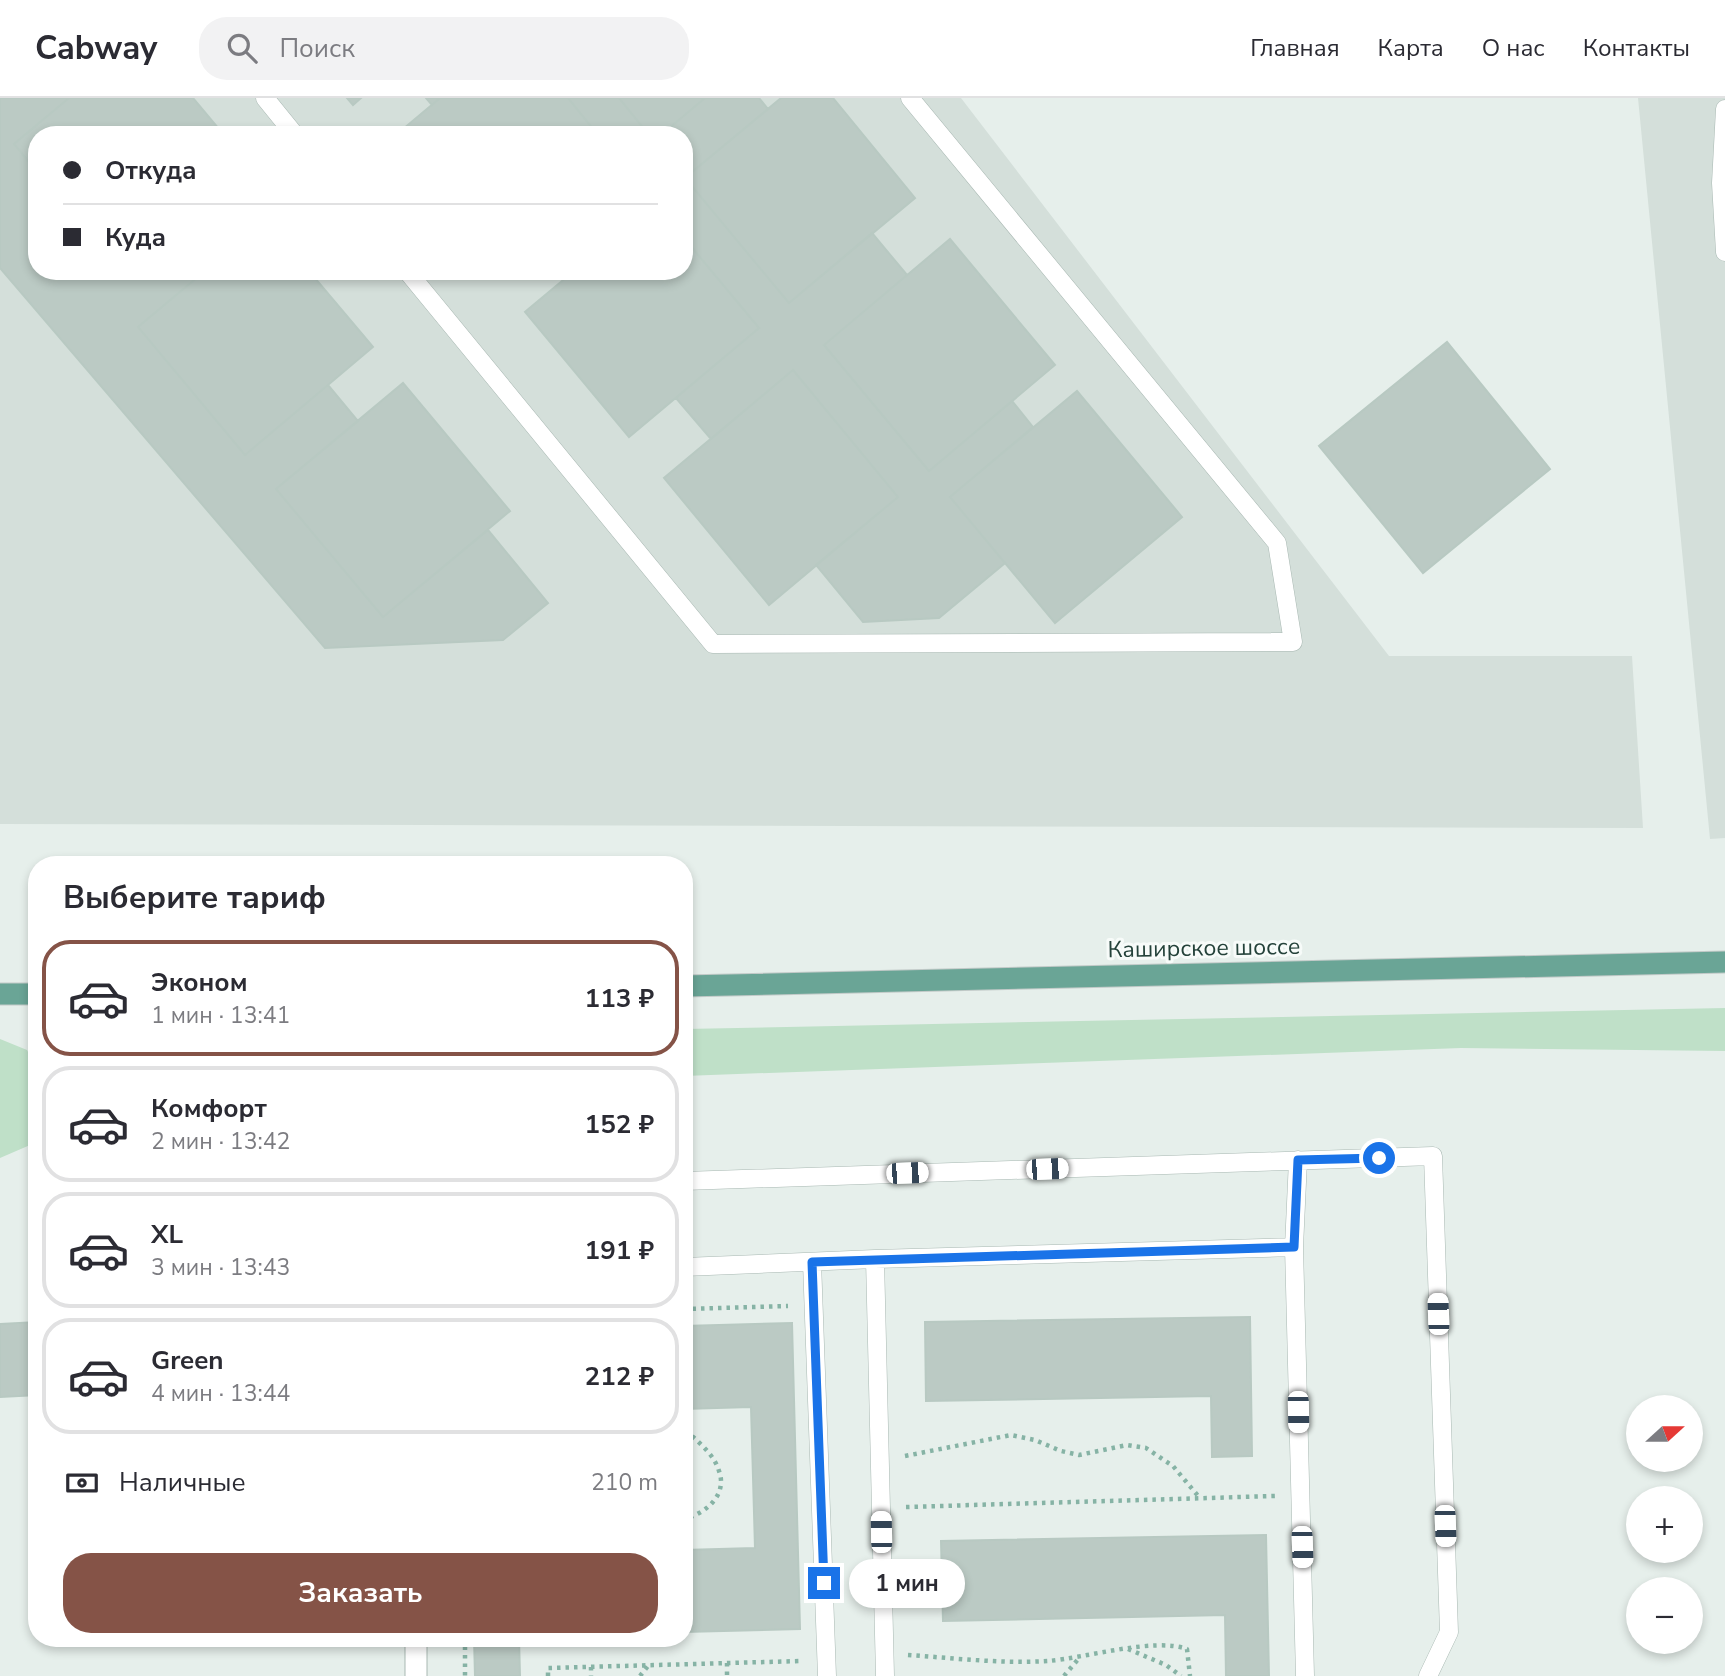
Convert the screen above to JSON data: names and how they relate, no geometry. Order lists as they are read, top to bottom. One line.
{"streets":{"main road":["Каширское шоссе"]},"north":"right","page":{"header":"Cabway","search":"Поиск","nav":["Главная","Карта","О нас","Контакты"],"banner":["Откуда","Куда"],"heading":"Выберите тариф","list":[{"name":"Эконом","note":"1 мин · 13:41","value":"113 ₽"},{"name":"Комфорт","note":"2 мин · 13:42","value":"152 ₽"},{"name":"XL","note":"3 мин · 13:43","value":"191 ₽"},{"name":"Green","note":"4 мин · 13:44","value":"212 ₽"}],"map_buttons":["+","−"],"pay":["Наличные","210 m"],"buttons":"Заказать","bubble":"1 мин"}}
